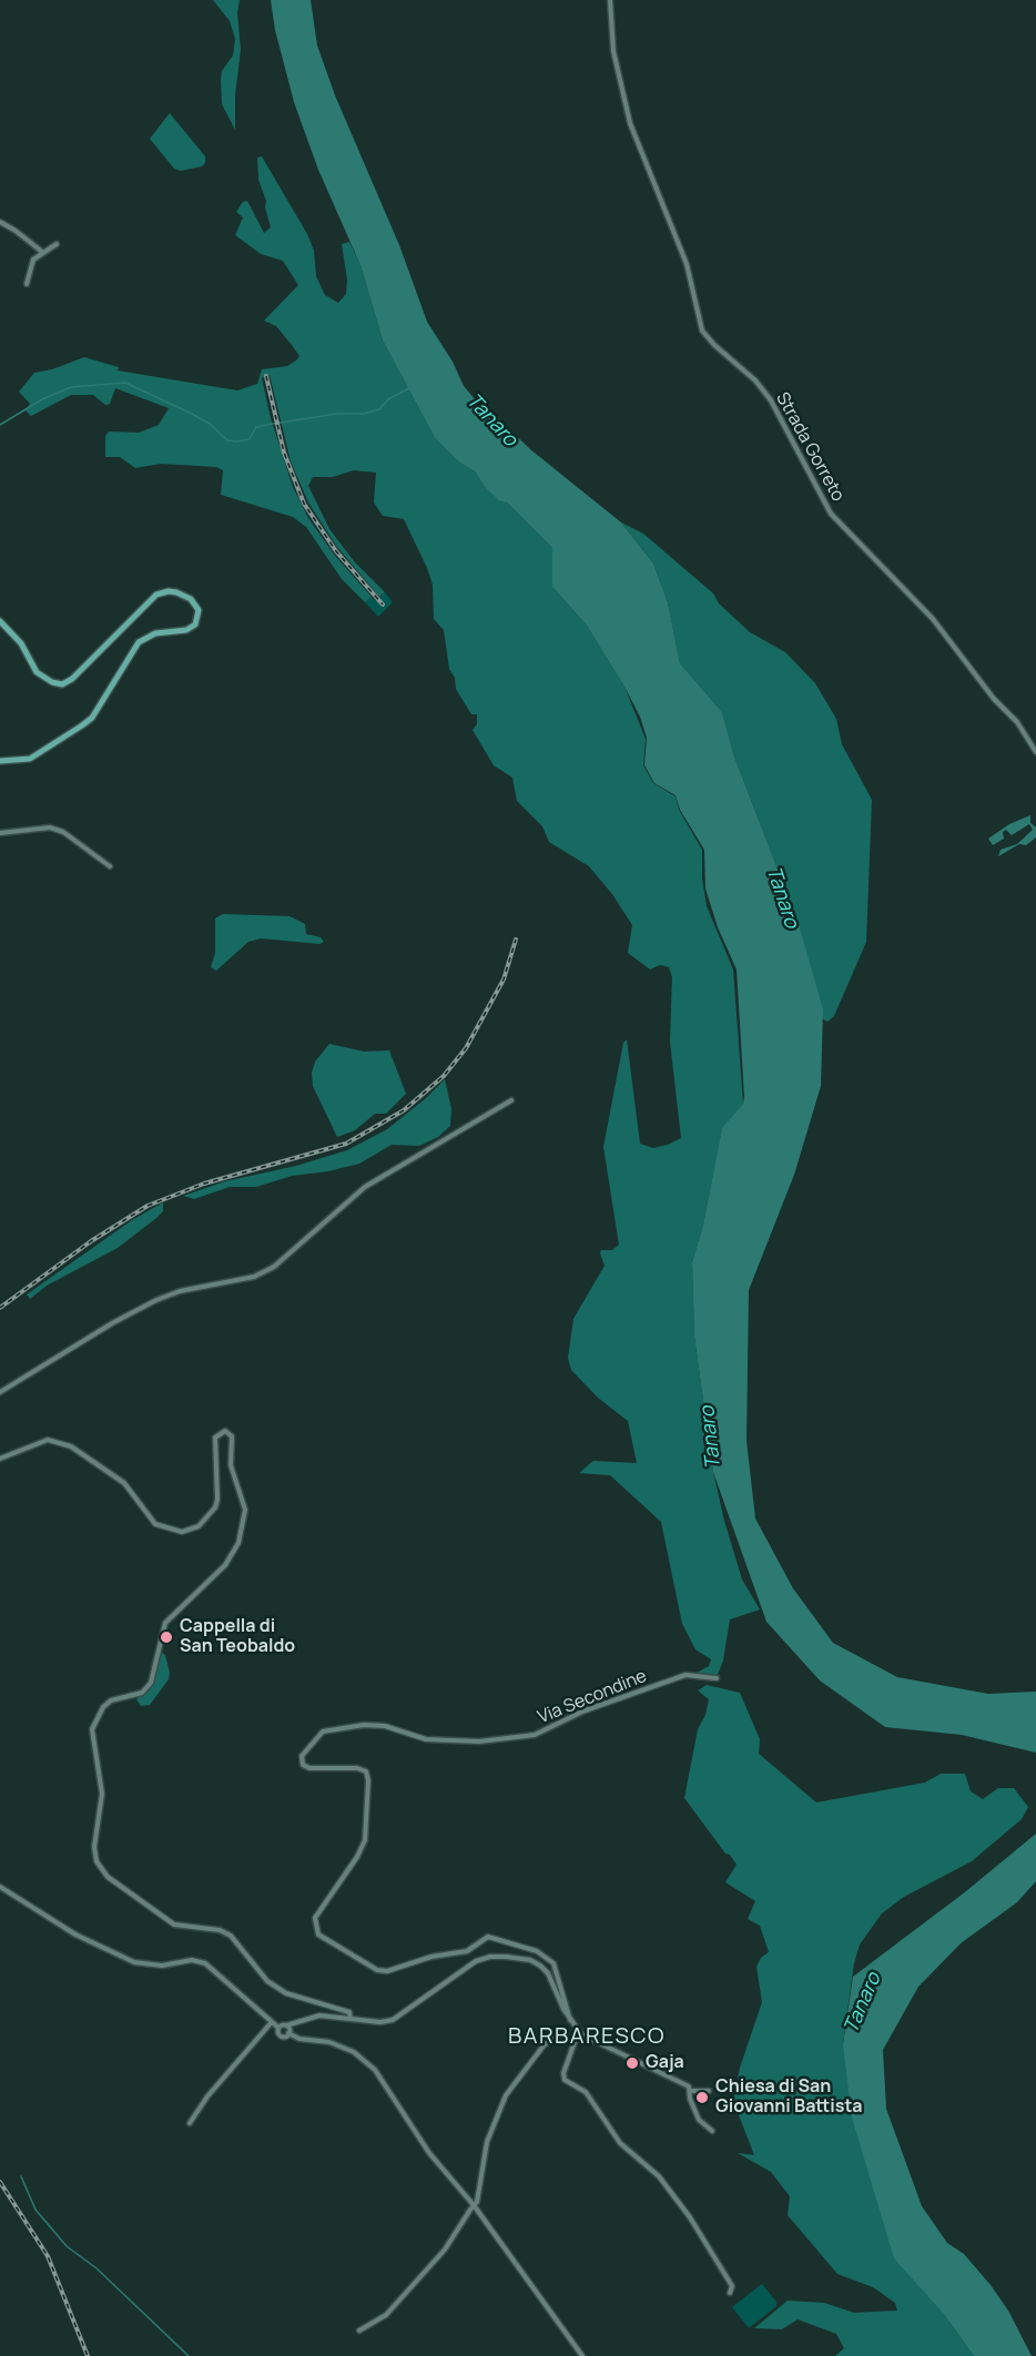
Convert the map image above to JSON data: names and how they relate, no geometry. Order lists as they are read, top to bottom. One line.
{"streets":{"street":["Strada Gorreto","Via Secondine"]},"districts":["BARBARESCO"],"water":["Tanaro"],"places":["Cappella di San Teobaldo","Gaja","Chiesa di San Giovanni Battista"]}
